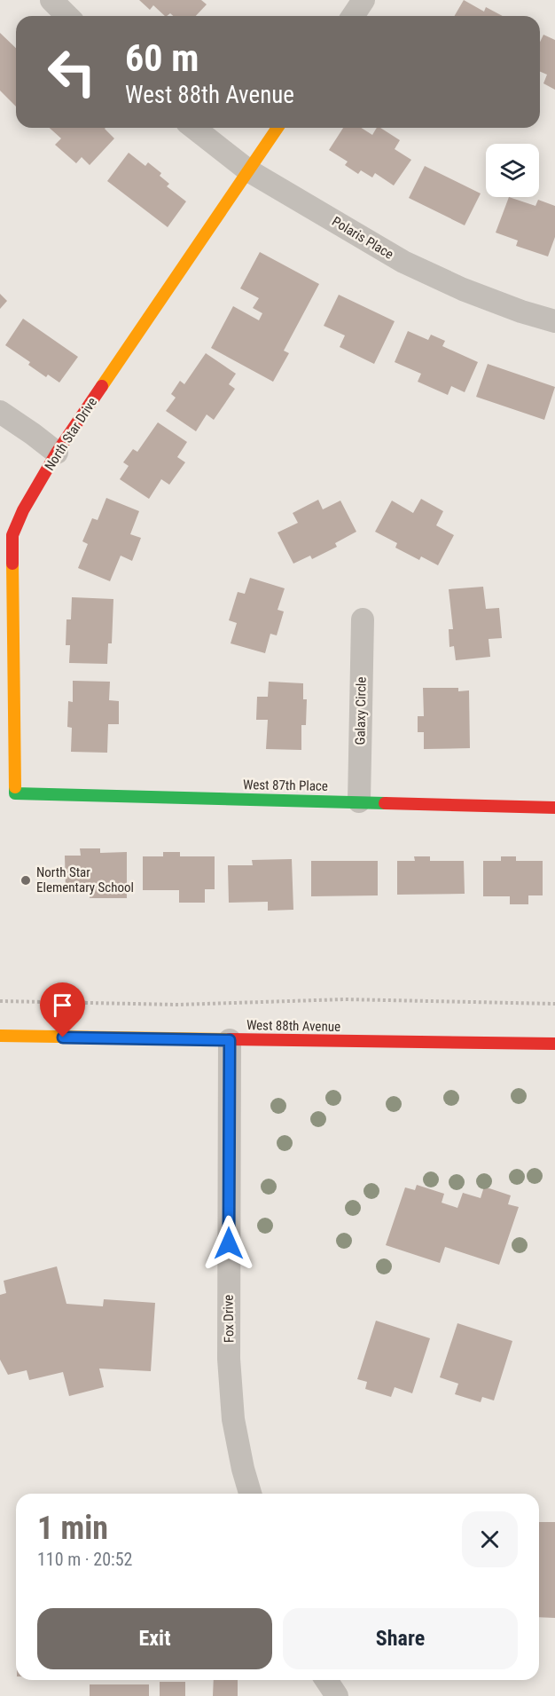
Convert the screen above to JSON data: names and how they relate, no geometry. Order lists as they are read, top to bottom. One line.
{"streets":{"street":["Polaris Place","North Star Drive","Galaxy Circle","West 87th Place","West 88th Avenue","Fox Drive"]},"crossings":[["Polaris Place","North Star Drive"],["North Star Drive","West 87th Place"],["Galaxy Circle","West 87th Place"],["West 88th Avenue","Fox Drive"]],"places":["North Star Elementary School"],"page":{"turn":["60 m","West 88th Avenue"],"heading":["1 min","110 m · 20:52"],"buttons":["Exit","Share"]}}
